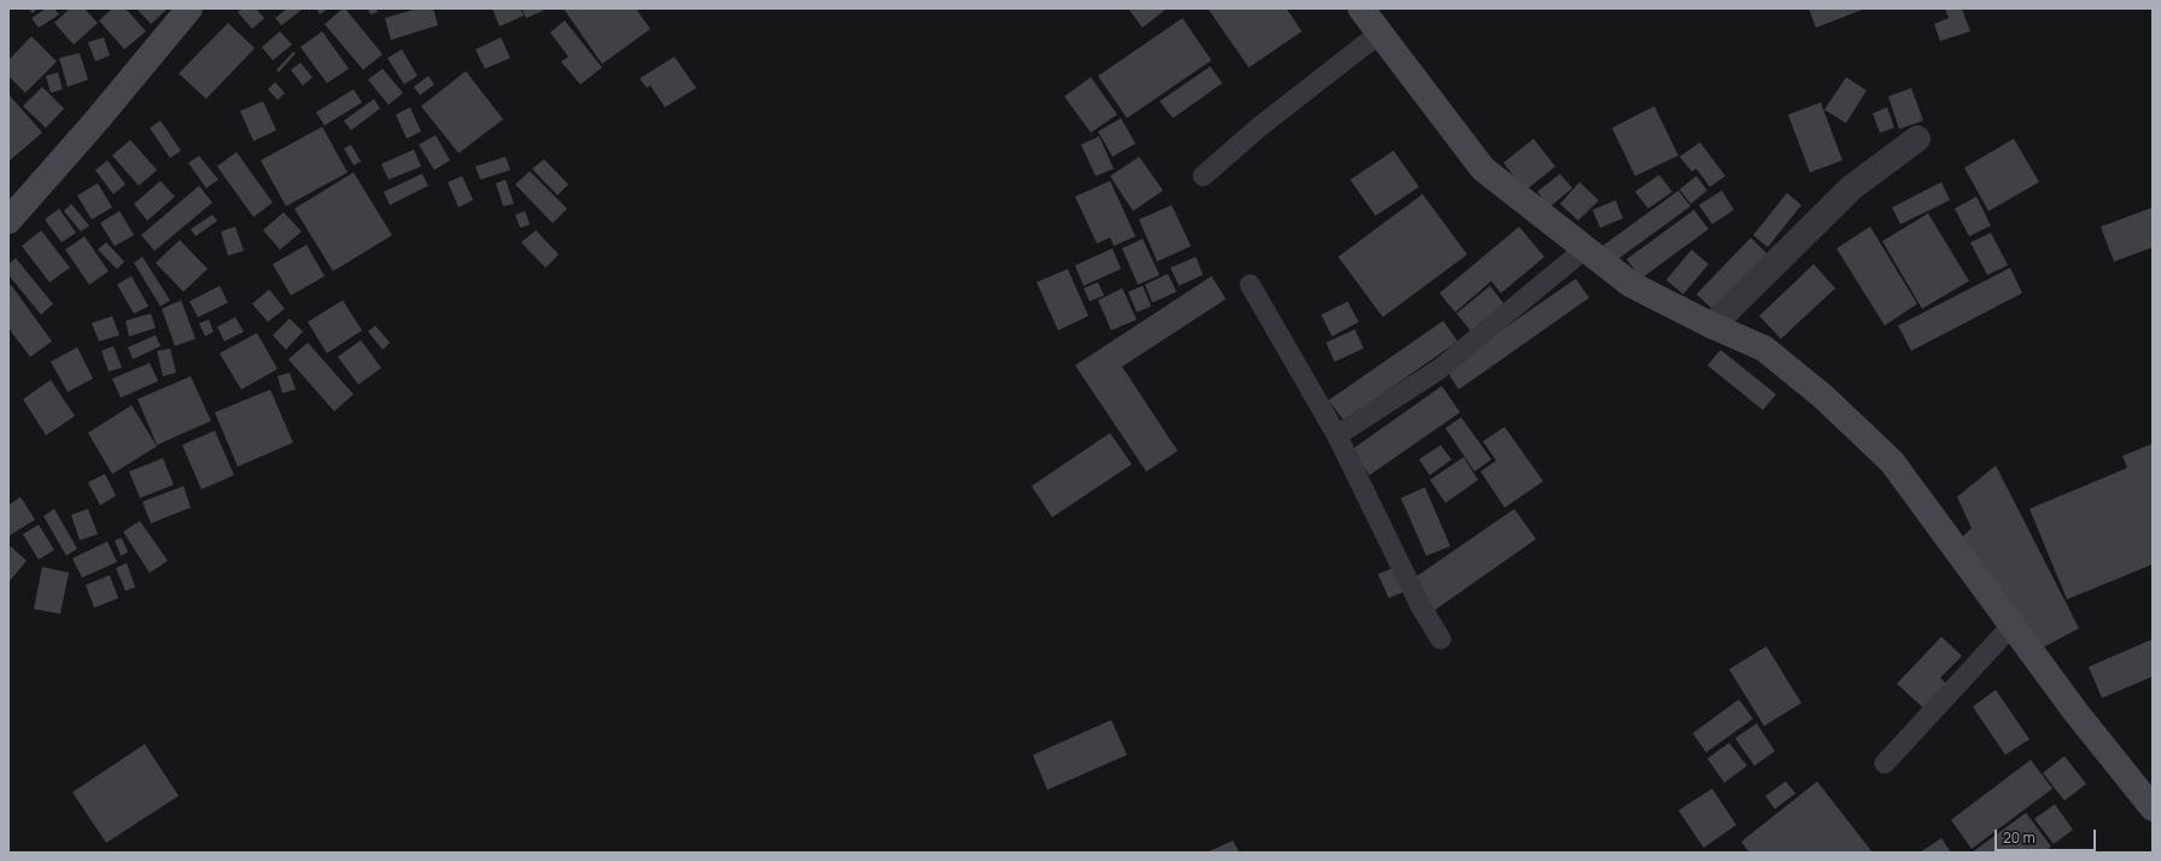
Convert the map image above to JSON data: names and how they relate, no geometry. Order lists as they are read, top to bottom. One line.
{"scale_bar":"20 m"}
